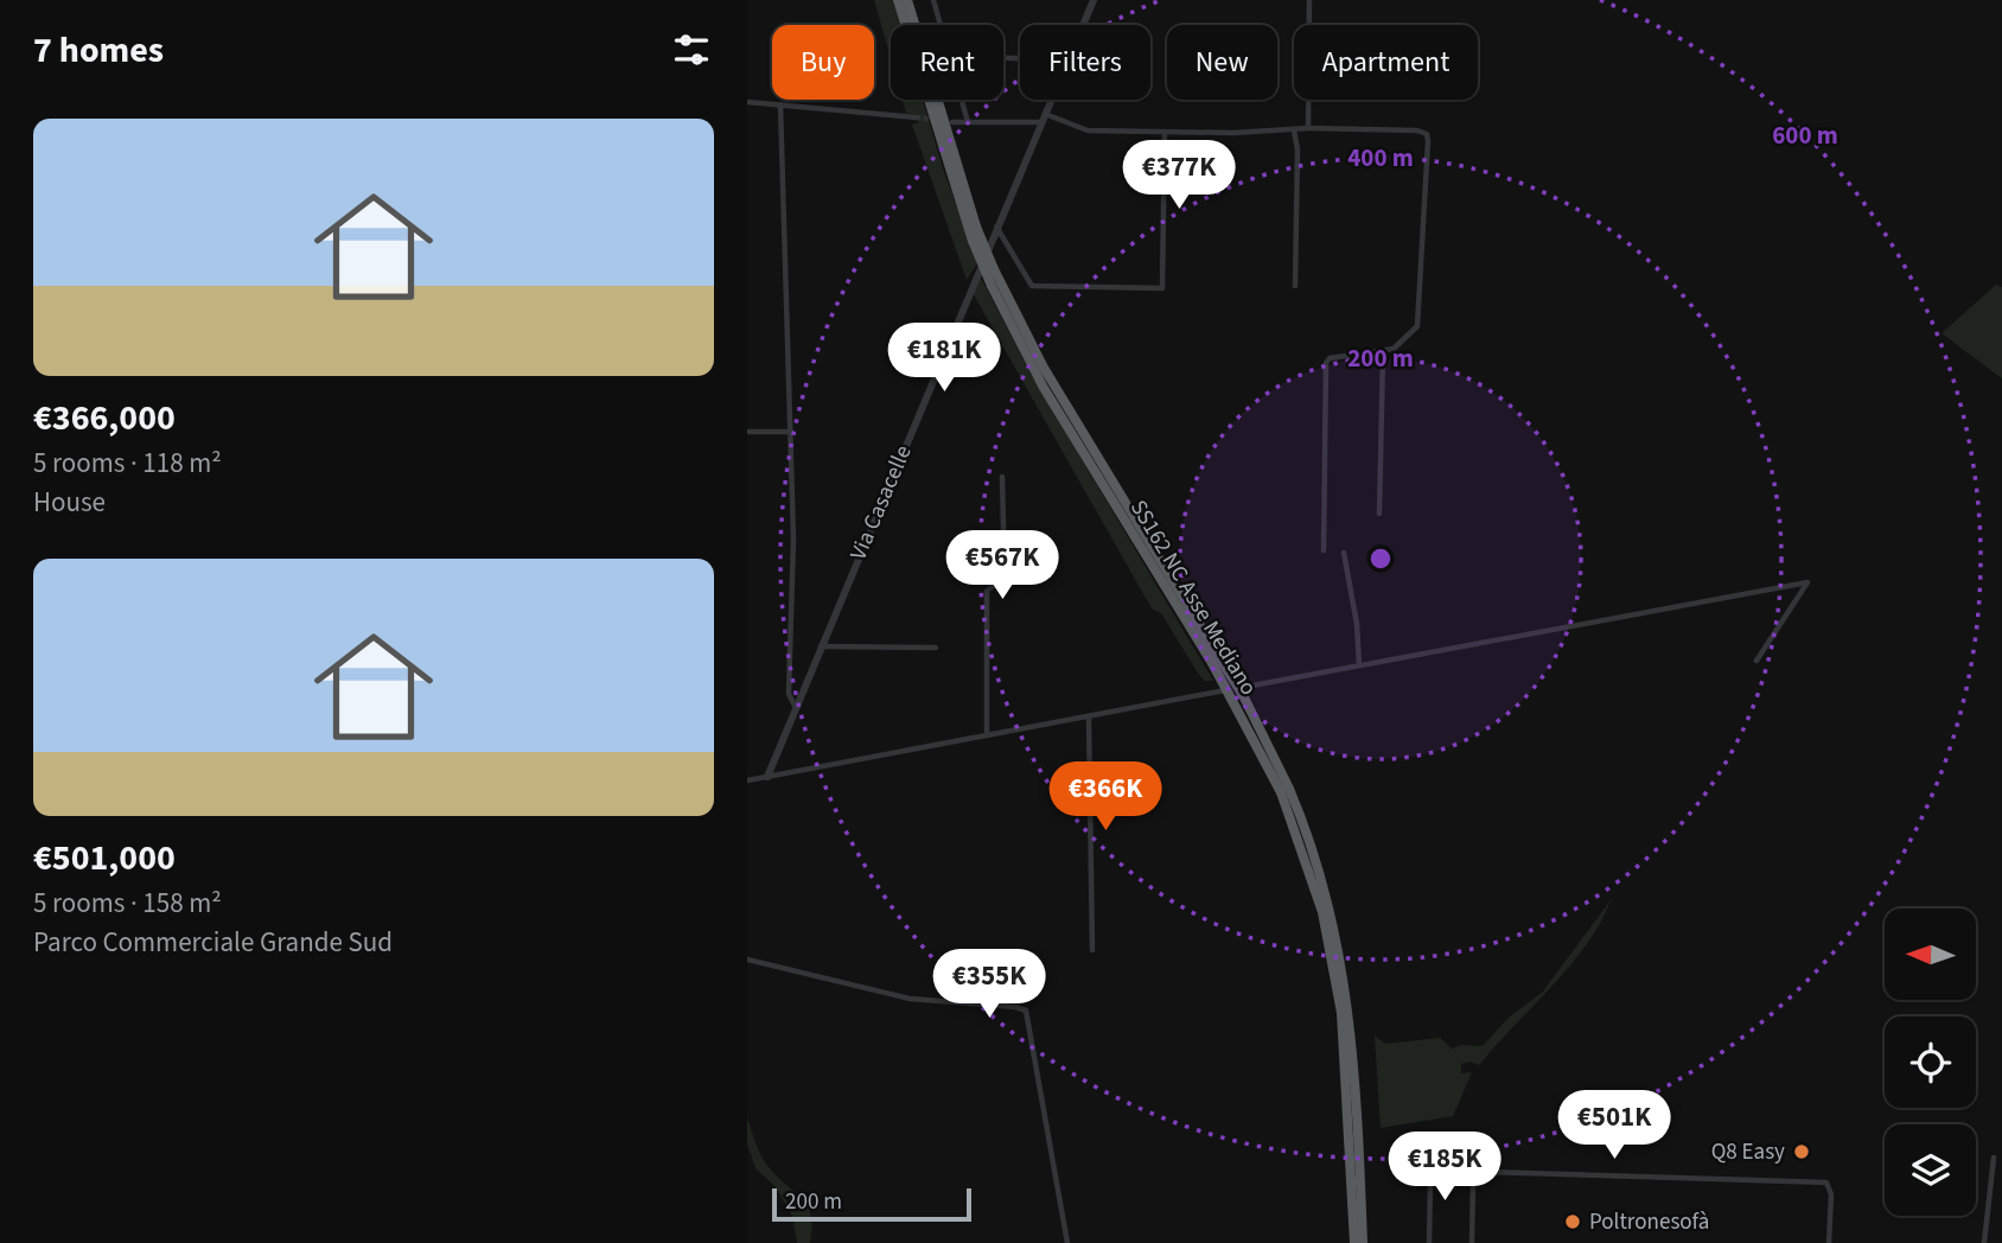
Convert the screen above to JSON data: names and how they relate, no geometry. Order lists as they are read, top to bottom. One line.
{"streets":{"highway":["SS162 NC Asse Mediano"],"street":["Via Casacelle"]},"places":["Q8 Easy","Poltronesofà"],"scale_bar":"200 m","north":"left","page":{"heading":"7 homes","chip":["Buy","Rent","Filters","New","Apartment"],"list":[{"name":"€366,000","note":"5 rooms · 118 m² · House"},{"name":"€501,000","note":"5 rooms · 158 m² · Parco Commerciale Grande Sud"}],"price":["€377K","€181K","€567K","€366K","€355K","€501K","€185K"],"scale":"200 m"},"rings":["600 m","400 m","200 m"]}
